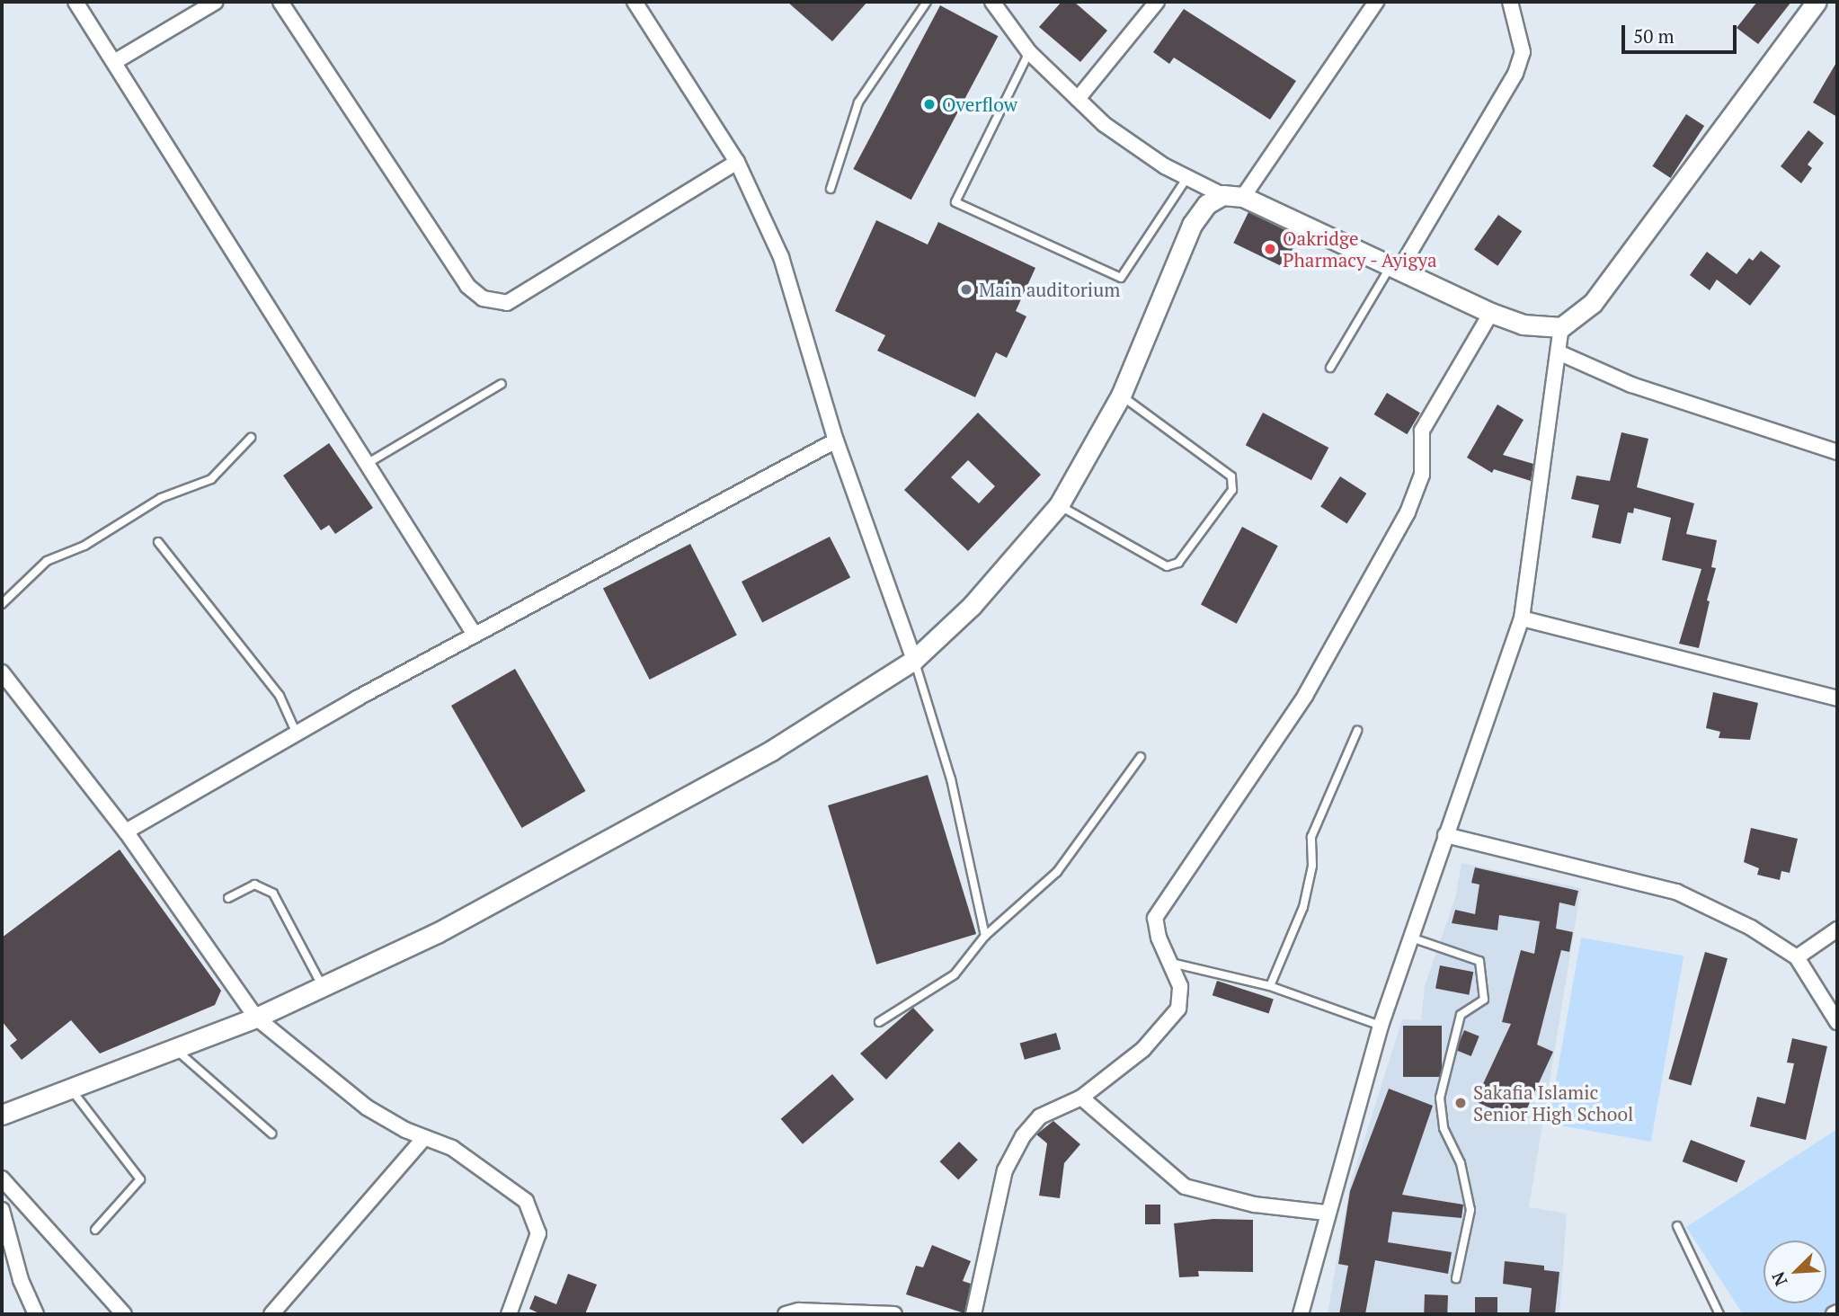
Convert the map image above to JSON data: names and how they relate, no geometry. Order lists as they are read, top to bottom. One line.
{"places":["Overflow","Oakridge Pharmacy - Ayigya","Main auditorium","Sakafia Islamic Senior High School"],"scale_bar":"50 m","north":"bottom left"}
